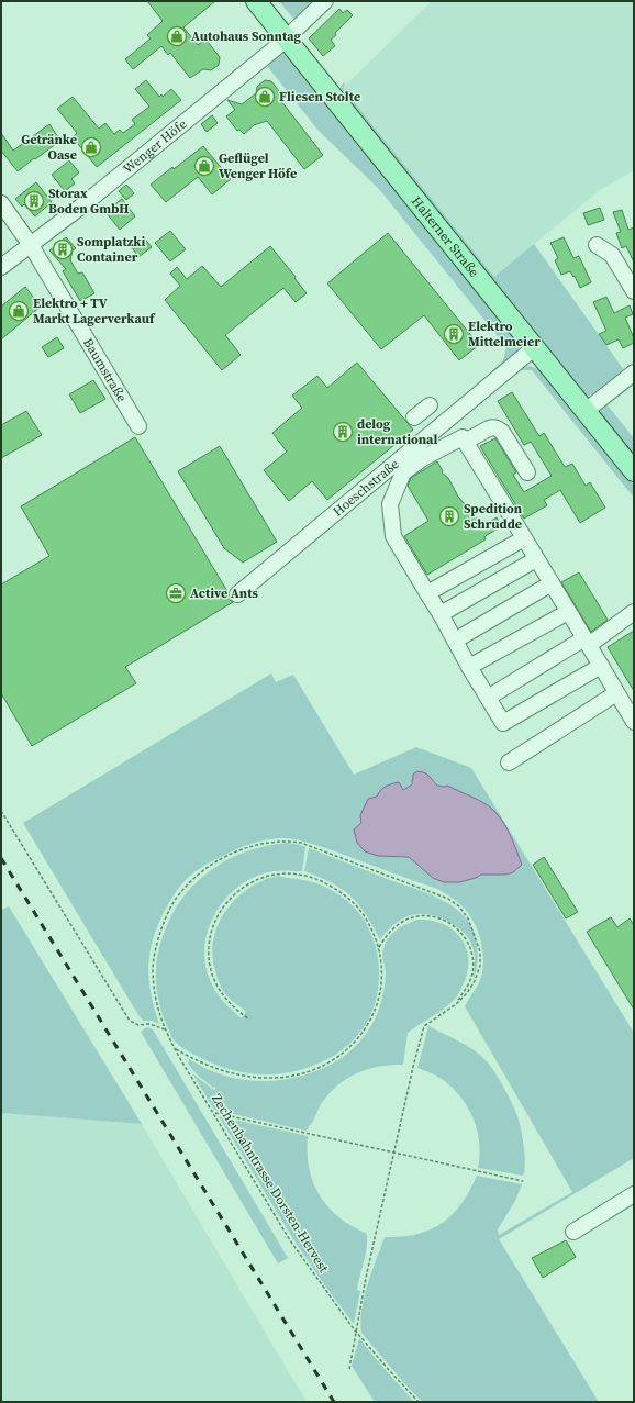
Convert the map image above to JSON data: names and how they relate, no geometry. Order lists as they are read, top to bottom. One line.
{"streets":{"main road":["Halterner Straße"],"street":["Wenger Höfe","Baumstraße","Hoeschstraße"],"path":["Zechenbahntrasse Dorsten-Hervest"]},"crossings":[["Wenger Höfe","Halterner Straße"],["Wenger Höfe","Baumstraße"],["Halterner Straße","Hoeschstraße"]],"places":{"shop":["Autohaus Sonntag","Fliesen Stolte","Getränke Oase","Geflügel Wenger Höfe","Elektro + TV Markt Lagerverkauf"],"building":["Storax Boden GmbH","Somplatzki Container","Elektro Mittelmeier","delog international","Spedition Schrudde"],"office":["Active Ants"]}}
